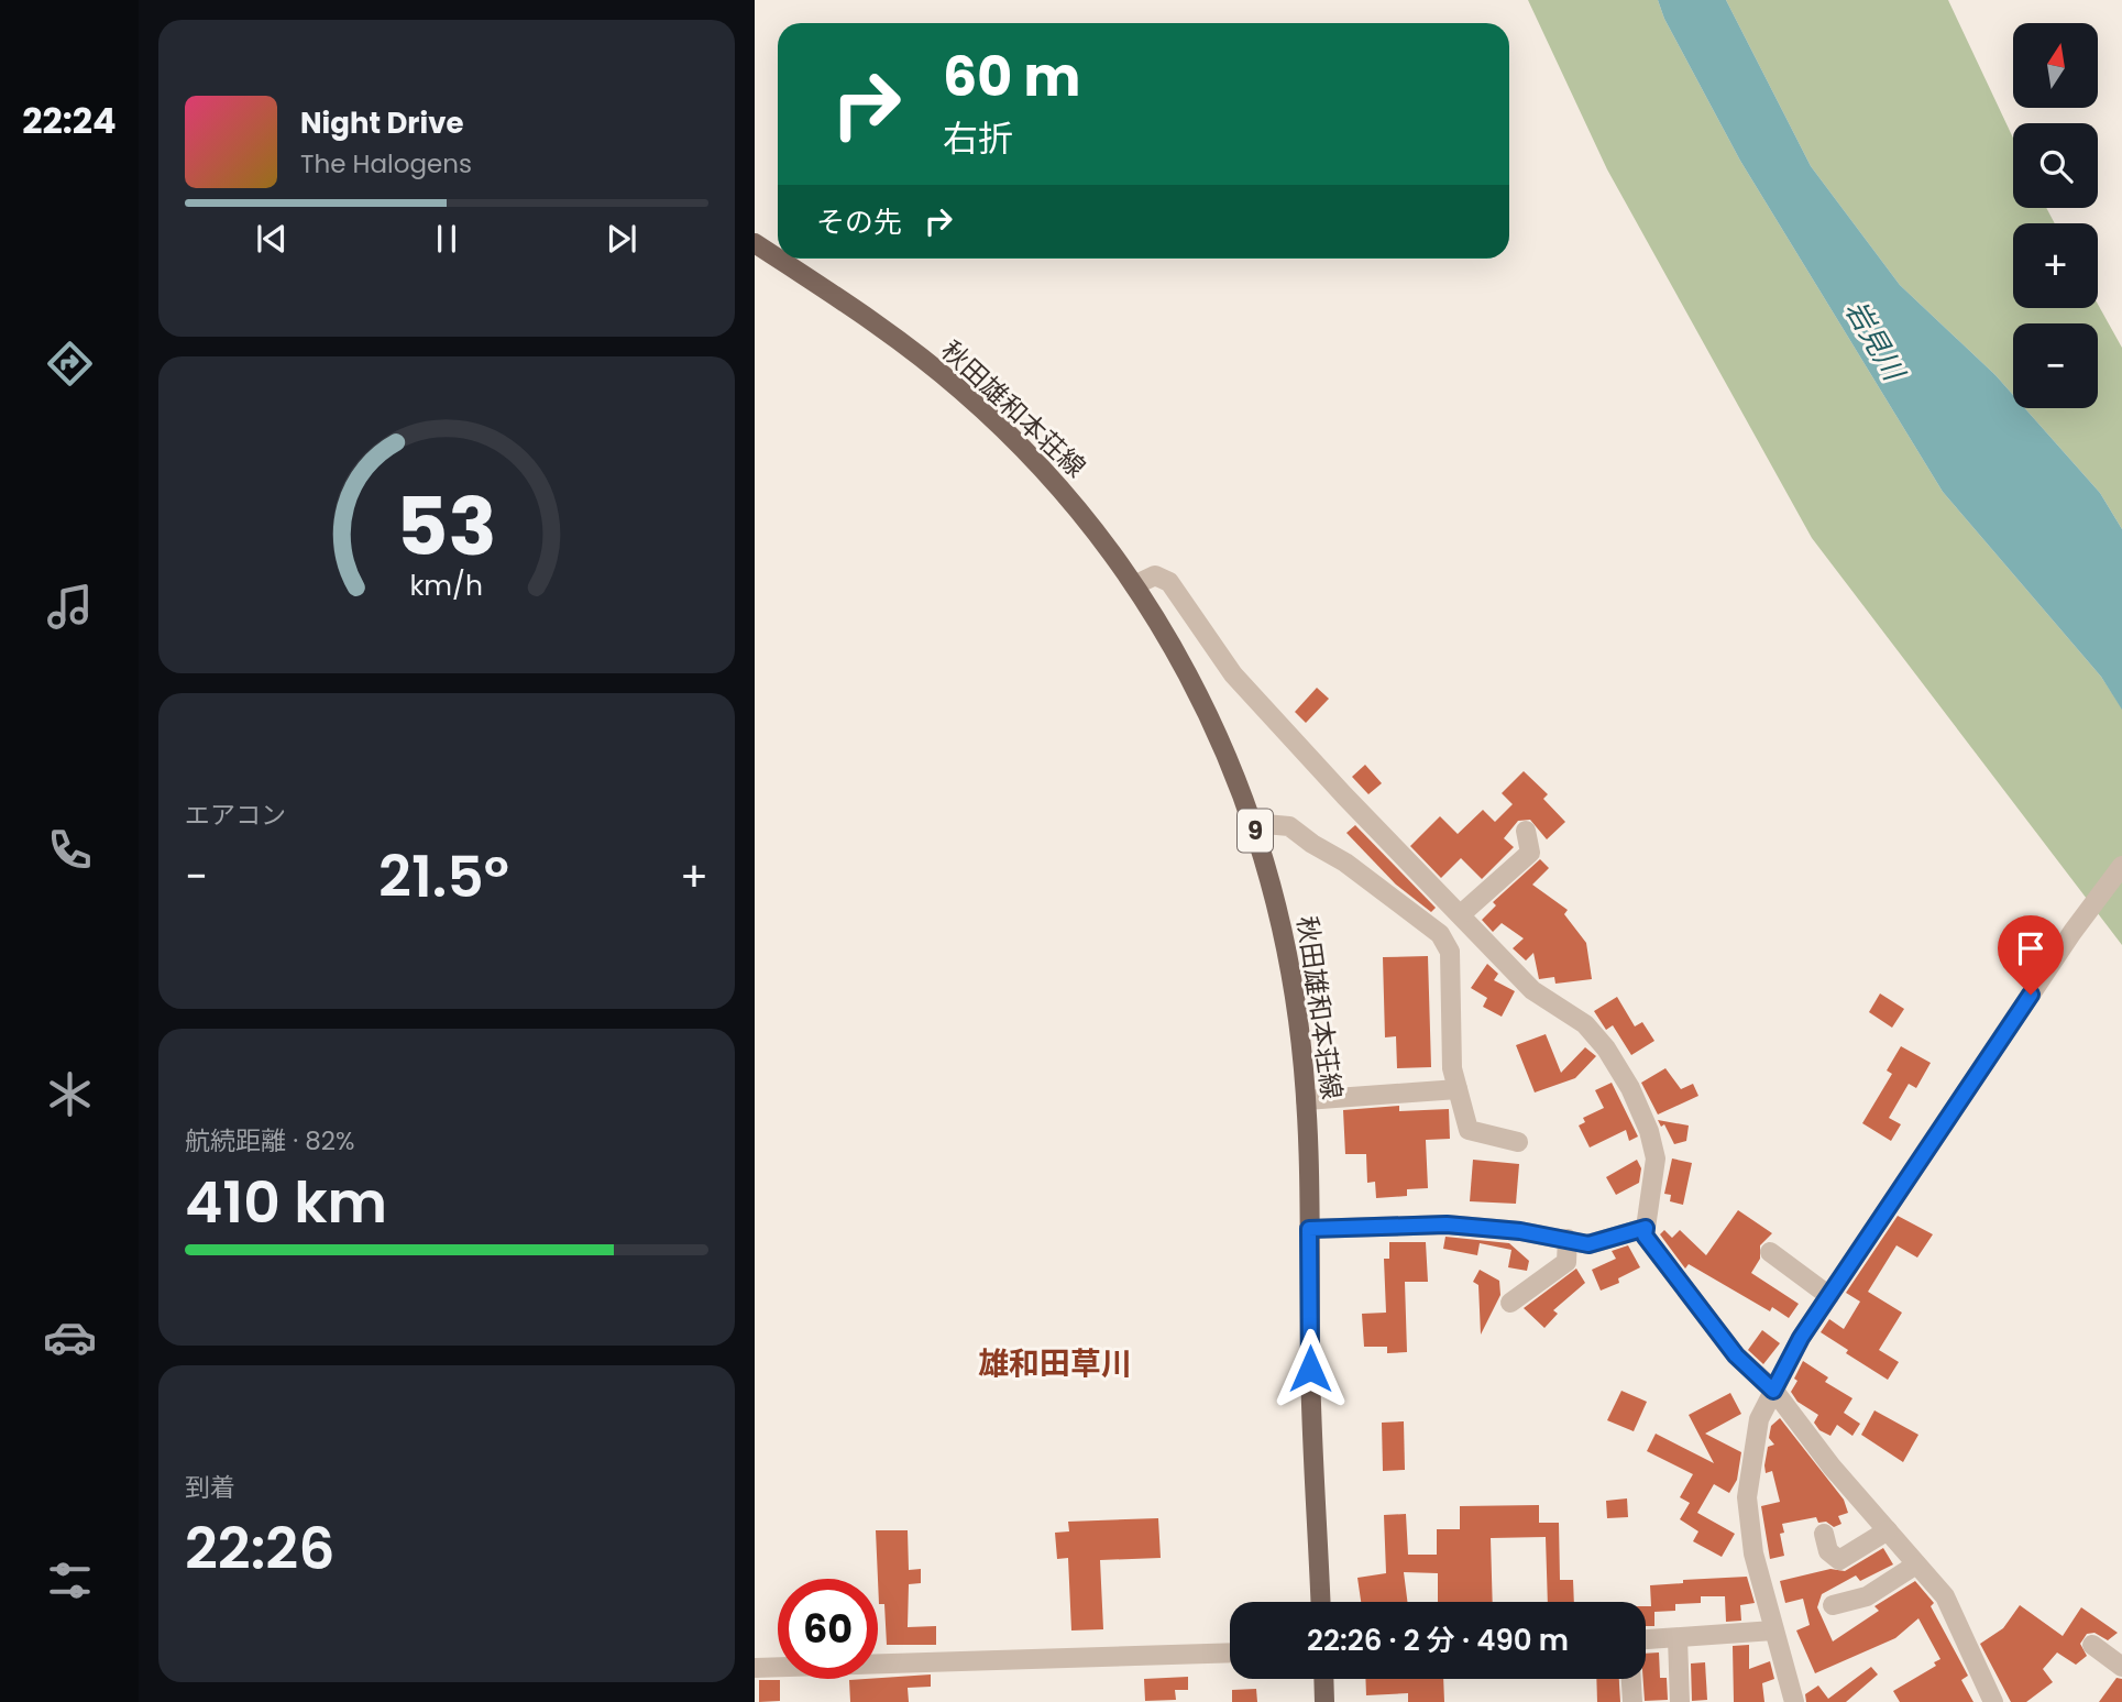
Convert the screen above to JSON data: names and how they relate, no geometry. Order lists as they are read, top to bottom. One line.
{"streets":{"main road":["秋田雄和本荘線","9"]},"districts":["雄和田草川"],"water":["岩見川"],"north":"top","page":{"tabs":"22:24","map_buttons":["+","−"],"turn":["60 m","右折"],"song":["Night Drive","The Halogens"],"then":"その先","tile":["エアコン",["航続距離 · 82%","410 km"],["到着","22:26"]],"heat":["−","21.5°","+"],"limit":"60","trip":"22:26 · 2 分 · 490 m","gauge":["53","km/h"]}}
